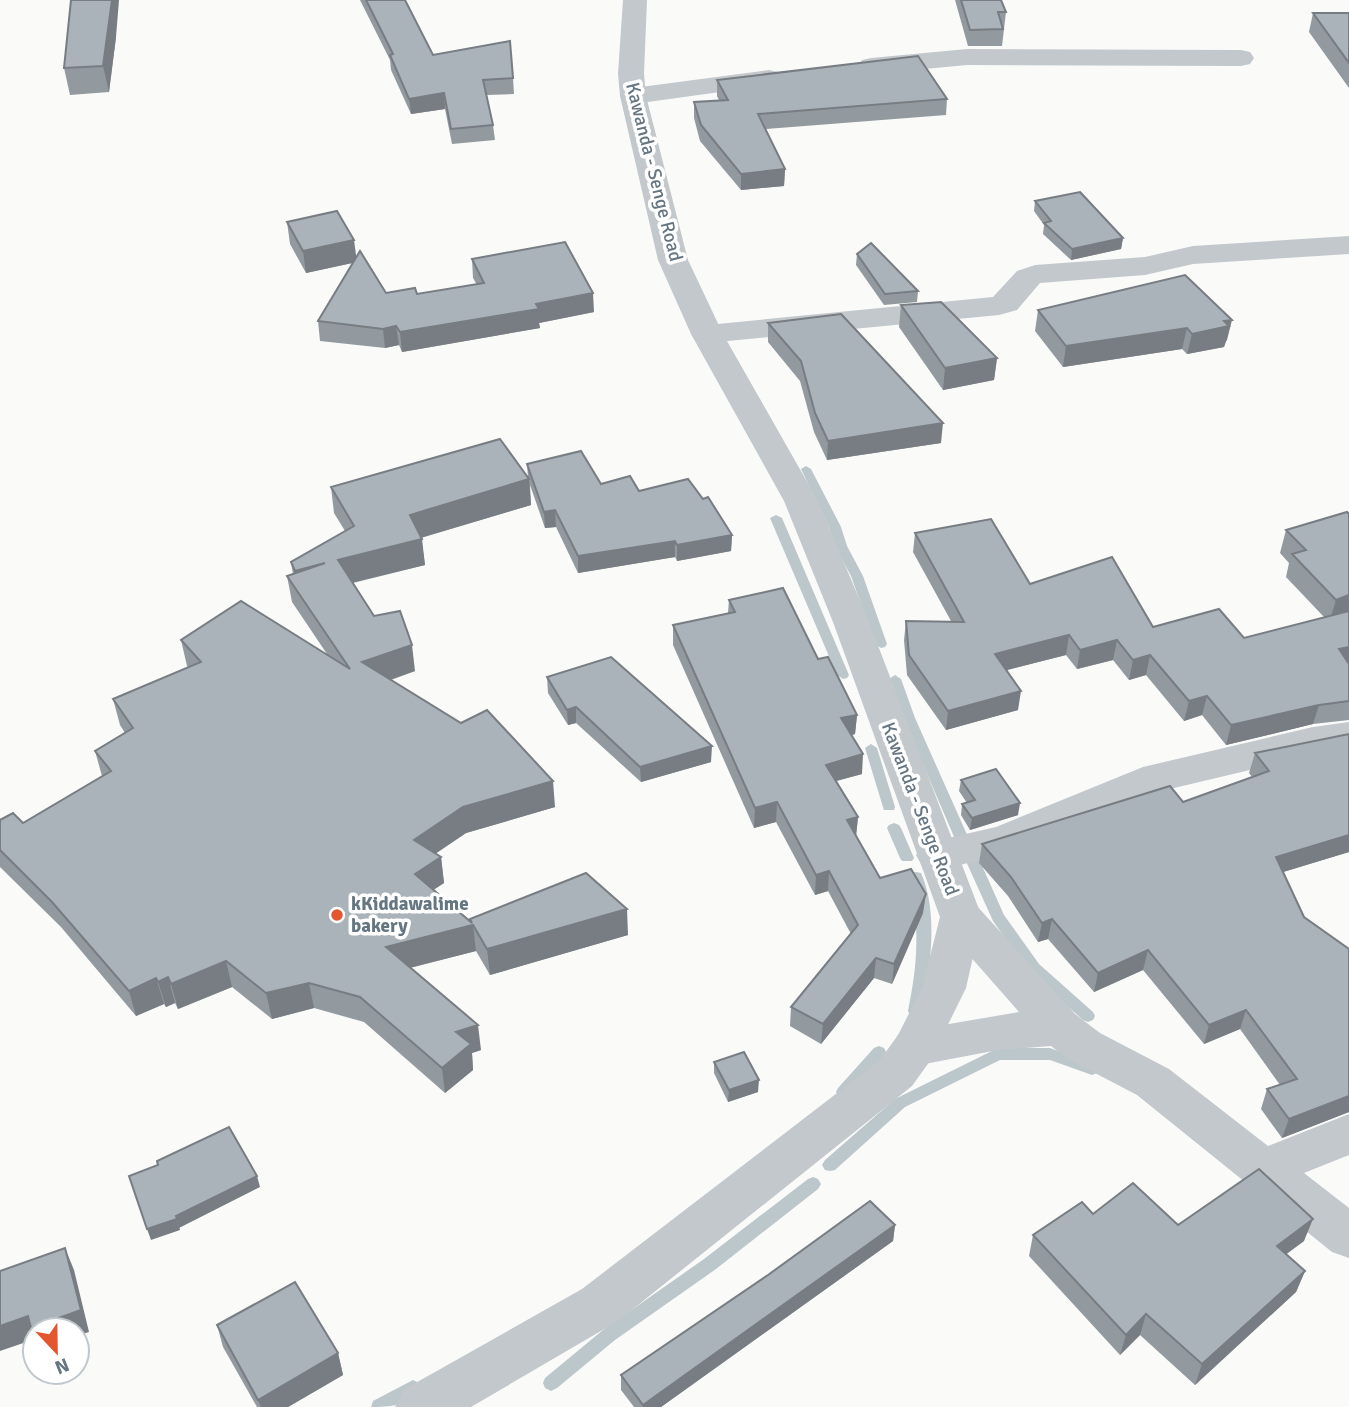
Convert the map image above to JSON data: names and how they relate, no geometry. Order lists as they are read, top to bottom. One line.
{"streets":{"street":["Kawanda - Senge Road"]},"places":["kKiddawalime bakery"],"north":"bottom"}
